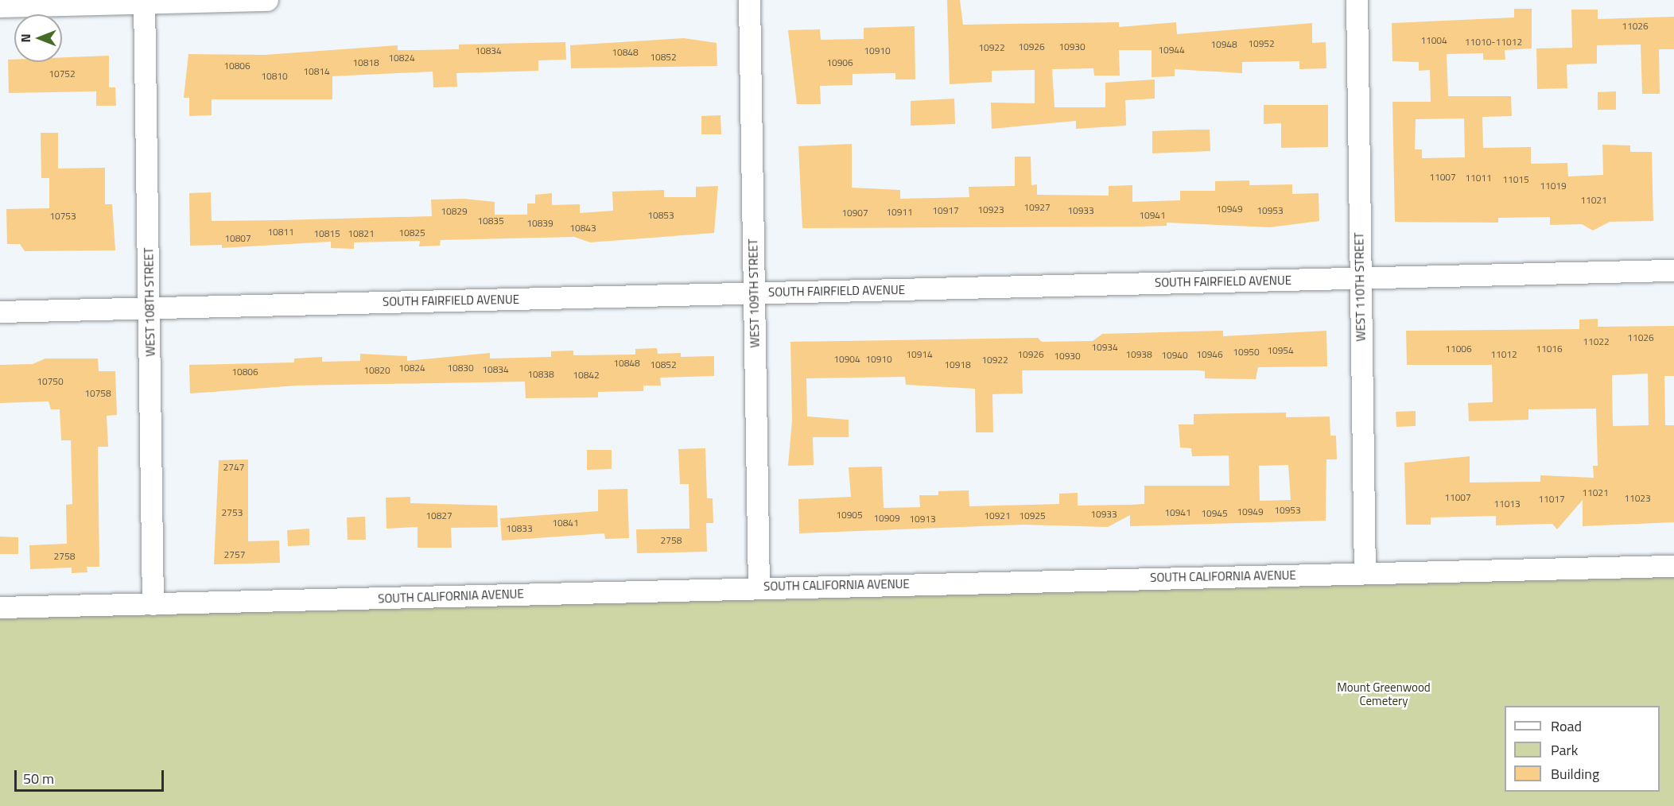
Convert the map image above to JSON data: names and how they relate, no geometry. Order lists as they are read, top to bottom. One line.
{"streets":{"street":["SOUTH FAIRFIELD AVENUE","WEST 110TH STREET","WEST 109TH STREET","WEST 108TH STREET","SOUTH CALIFORNIA AVENUE"]},"crossings":[["SOUTH FAIRFIELD AVENUE","WEST 110TH STREET"],["SOUTH FAIRFIELD AVENUE","WEST 109TH STREET"],["SOUTH FAIRFIELD AVENUE","WEST 108TH STREET"],["WEST 110TH STREET","SOUTH CALIFORNIA AVENUE"],["WEST 109TH STREET","SOUTH CALIFORNIA AVENUE"],["WEST 108TH STREET","SOUTH CALIFORNIA AVENUE"]],"parks":["Mount Greenwood Cemetery"],"house_numbers":["11026","11004","11010-11012","10952","10948","10926","10930","10922","10944","10834","10910","10848","10852","10824","10818","10906","10806","10814","10752","10810","11007","11011","11015","11019","11021","10927","10949","10923","10917","10933","10953","10829","10911","10907","10853","10941","10753","10835","10839","10843","10811","10825","10815","10821","10807","11026","11022","10934","11006","11016","10954","10950","10914","10926","10938","10946","11012","10940","10930","10904","10910","10922","10848","10852","10918","10824","10830","10834","10820","10806","10838","10842","10750","10758","2747","11021","11007","11023","11017","11013","10953","10949","2753","10941","10945","10933","10905","10827","10921","10925","10909","10913","10841","10833","2758","2757","2758"],"legend":["Road","Park","Building"],"scale_bar":"50 m","north":"left"}
